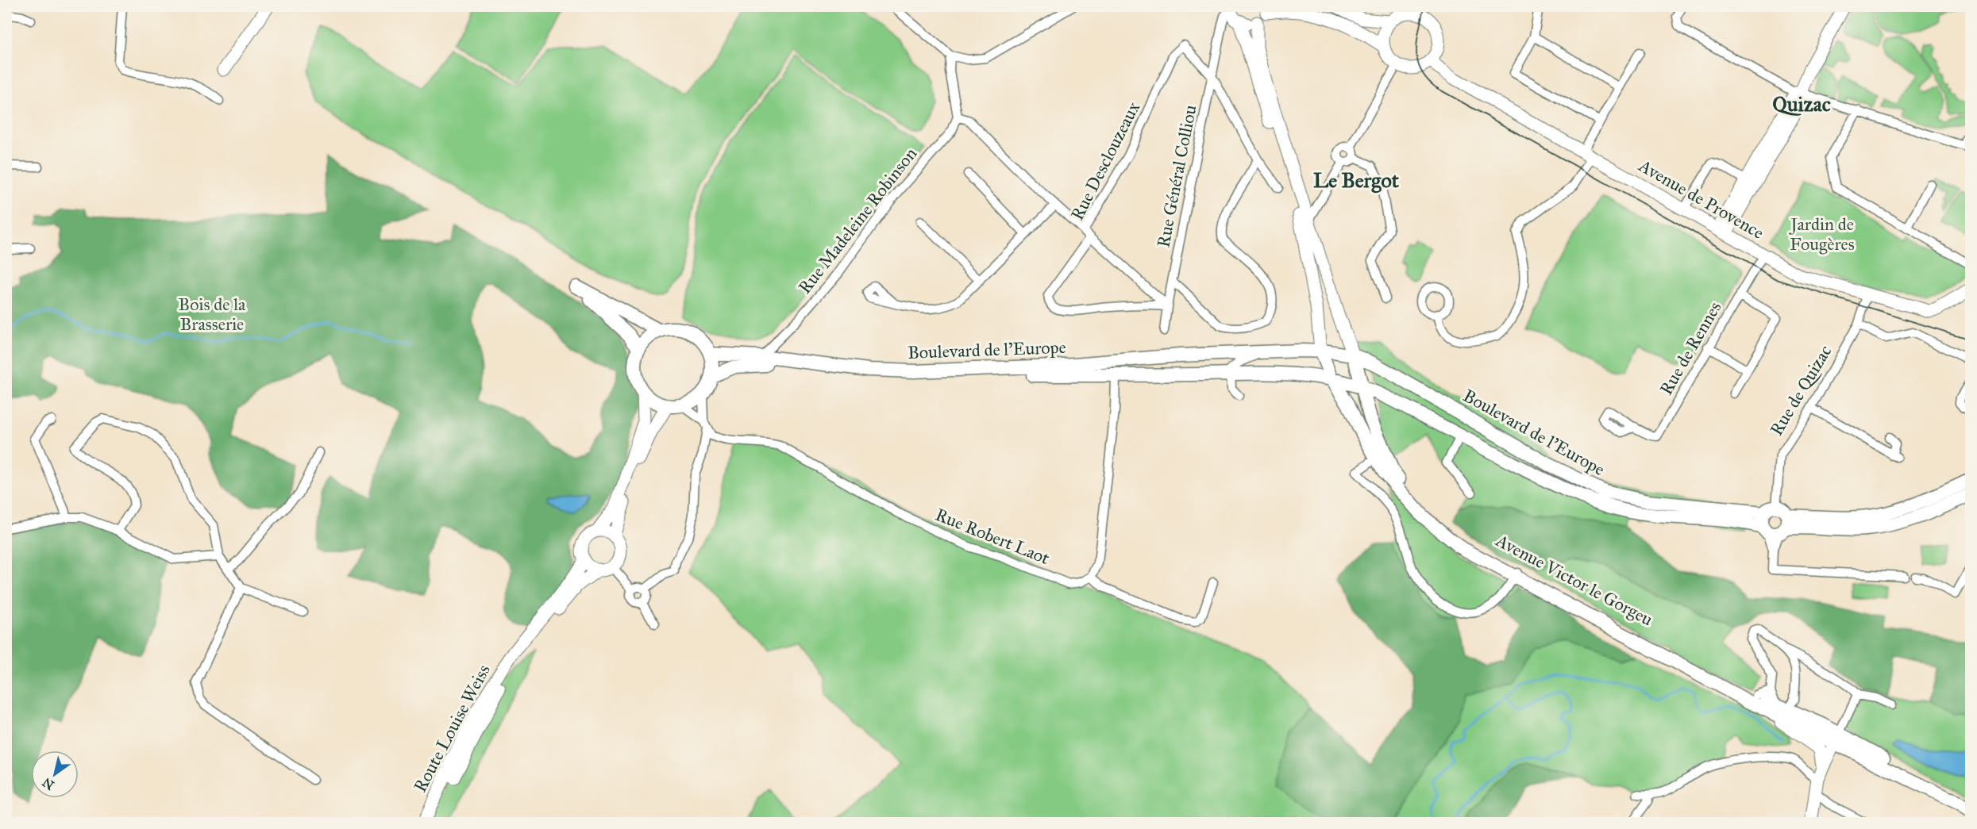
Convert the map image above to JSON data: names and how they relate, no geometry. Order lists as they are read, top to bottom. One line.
{"streets":{"main road":["Avenue de Provence","Boulevard de l'Europe","Avenue Victor le Gorgeu","Route Louise Weiss"],"street":["Rue Desclouzeaux","Rue Général Colliou","Rue Madeleine Robinson","Rue de Rennes","Rue de Quizac","Rue Robert Laot"]},"crossings":[["Rue Desclouzeaux","Rue Général Colliou"],["Avenue de Provence","Rue de Rennes"],["Avenue de Provence","Rue de Quizac"],["Rue Madeleine Robinson","Boulevard de l'Europe"],["Boulevard de l'Europe","Rue de Quizac"],["Boulevard de l'Europe","Rue Robert Laot"],["Boulevard de l'Europe","Avenue Victor le Gorgeu"]],"districts":["Quizac","Le Bergot"],"parks":["Jardin de Fougères","Bois de la Brasserie"],"north":"bottom left"}
